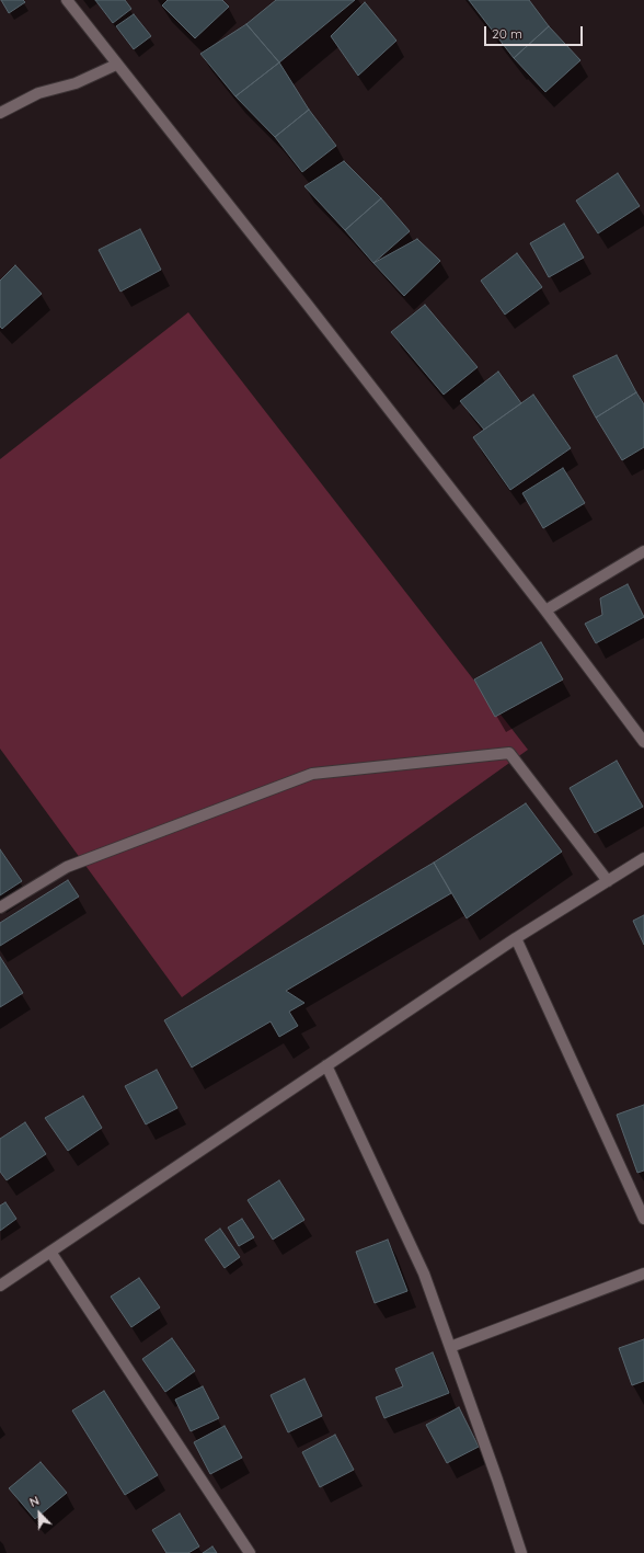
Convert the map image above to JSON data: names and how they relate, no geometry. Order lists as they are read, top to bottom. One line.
{"scale_bar":"20 m","north":"top left"}
